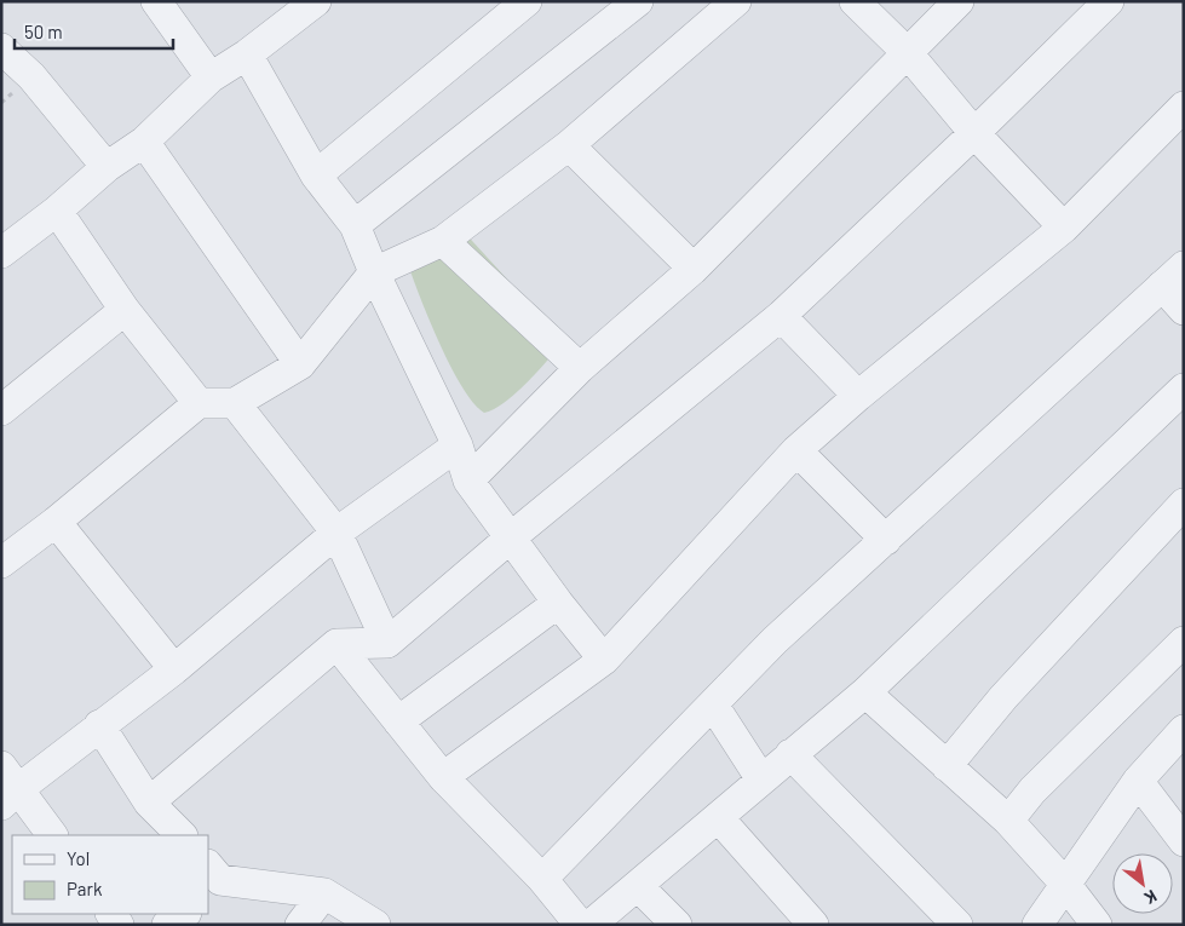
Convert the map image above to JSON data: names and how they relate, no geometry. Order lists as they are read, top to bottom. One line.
{"legend":["Yol","Park"],"scale_bar":"50 m","north":"bottom right"}
